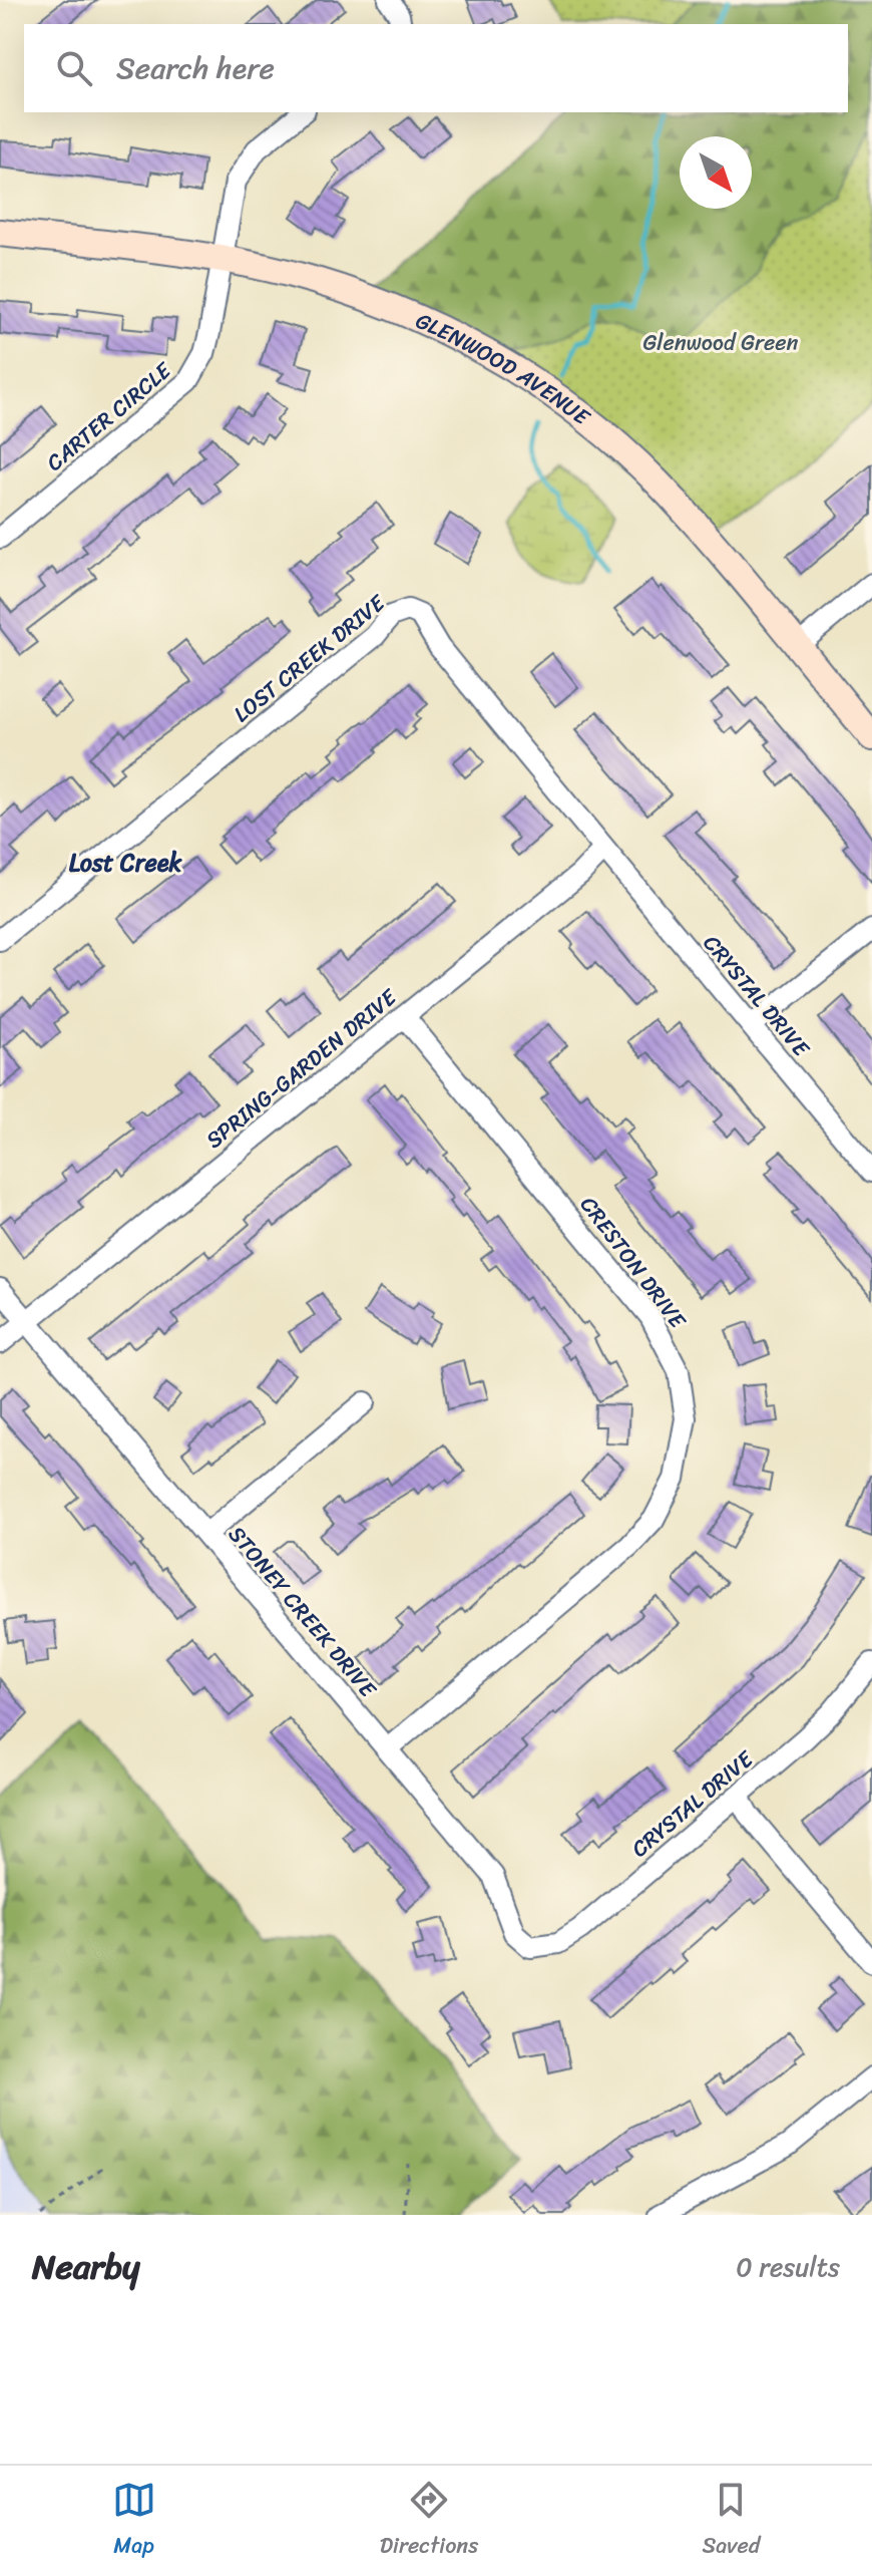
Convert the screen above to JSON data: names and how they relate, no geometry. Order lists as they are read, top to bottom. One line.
{"streets":{"street":["GLENWOOD AVENUE","CARTER CIRCLE","LOST CREEK DRIVE","CRYSTAL DRIVE","SPRING-GARDEN DRIVE","CRESTON DRIVE","STONEY CREEK DRIVE"]},"crossings":[["GLENWOOD AVENUE","CARTER CIRCLE"],["LOST CREEK DRIVE","CRYSTAL DRIVE"],["LOST CREEK DRIVE","SPRING-GARDEN DRIVE"],["CRYSTAL DRIVE","SPRING-GARDEN DRIVE"],["CRYSTAL DRIVE","STONEY CREEK DRIVE"],["SPRING-GARDEN DRIVE","CRESTON DRIVE"],["SPRING-GARDEN DRIVE","STONEY CREEK DRIVE"],["CRESTON DRIVE","STONEY CREEK DRIVE"]],"districts":["Lost Creek"],"parks":["Glenwood Green"],"north":"bottom right","page":{"search":"Search here","heading":["Nearby","0 results"],"nav":["Map","Directions","Saved"]}}
